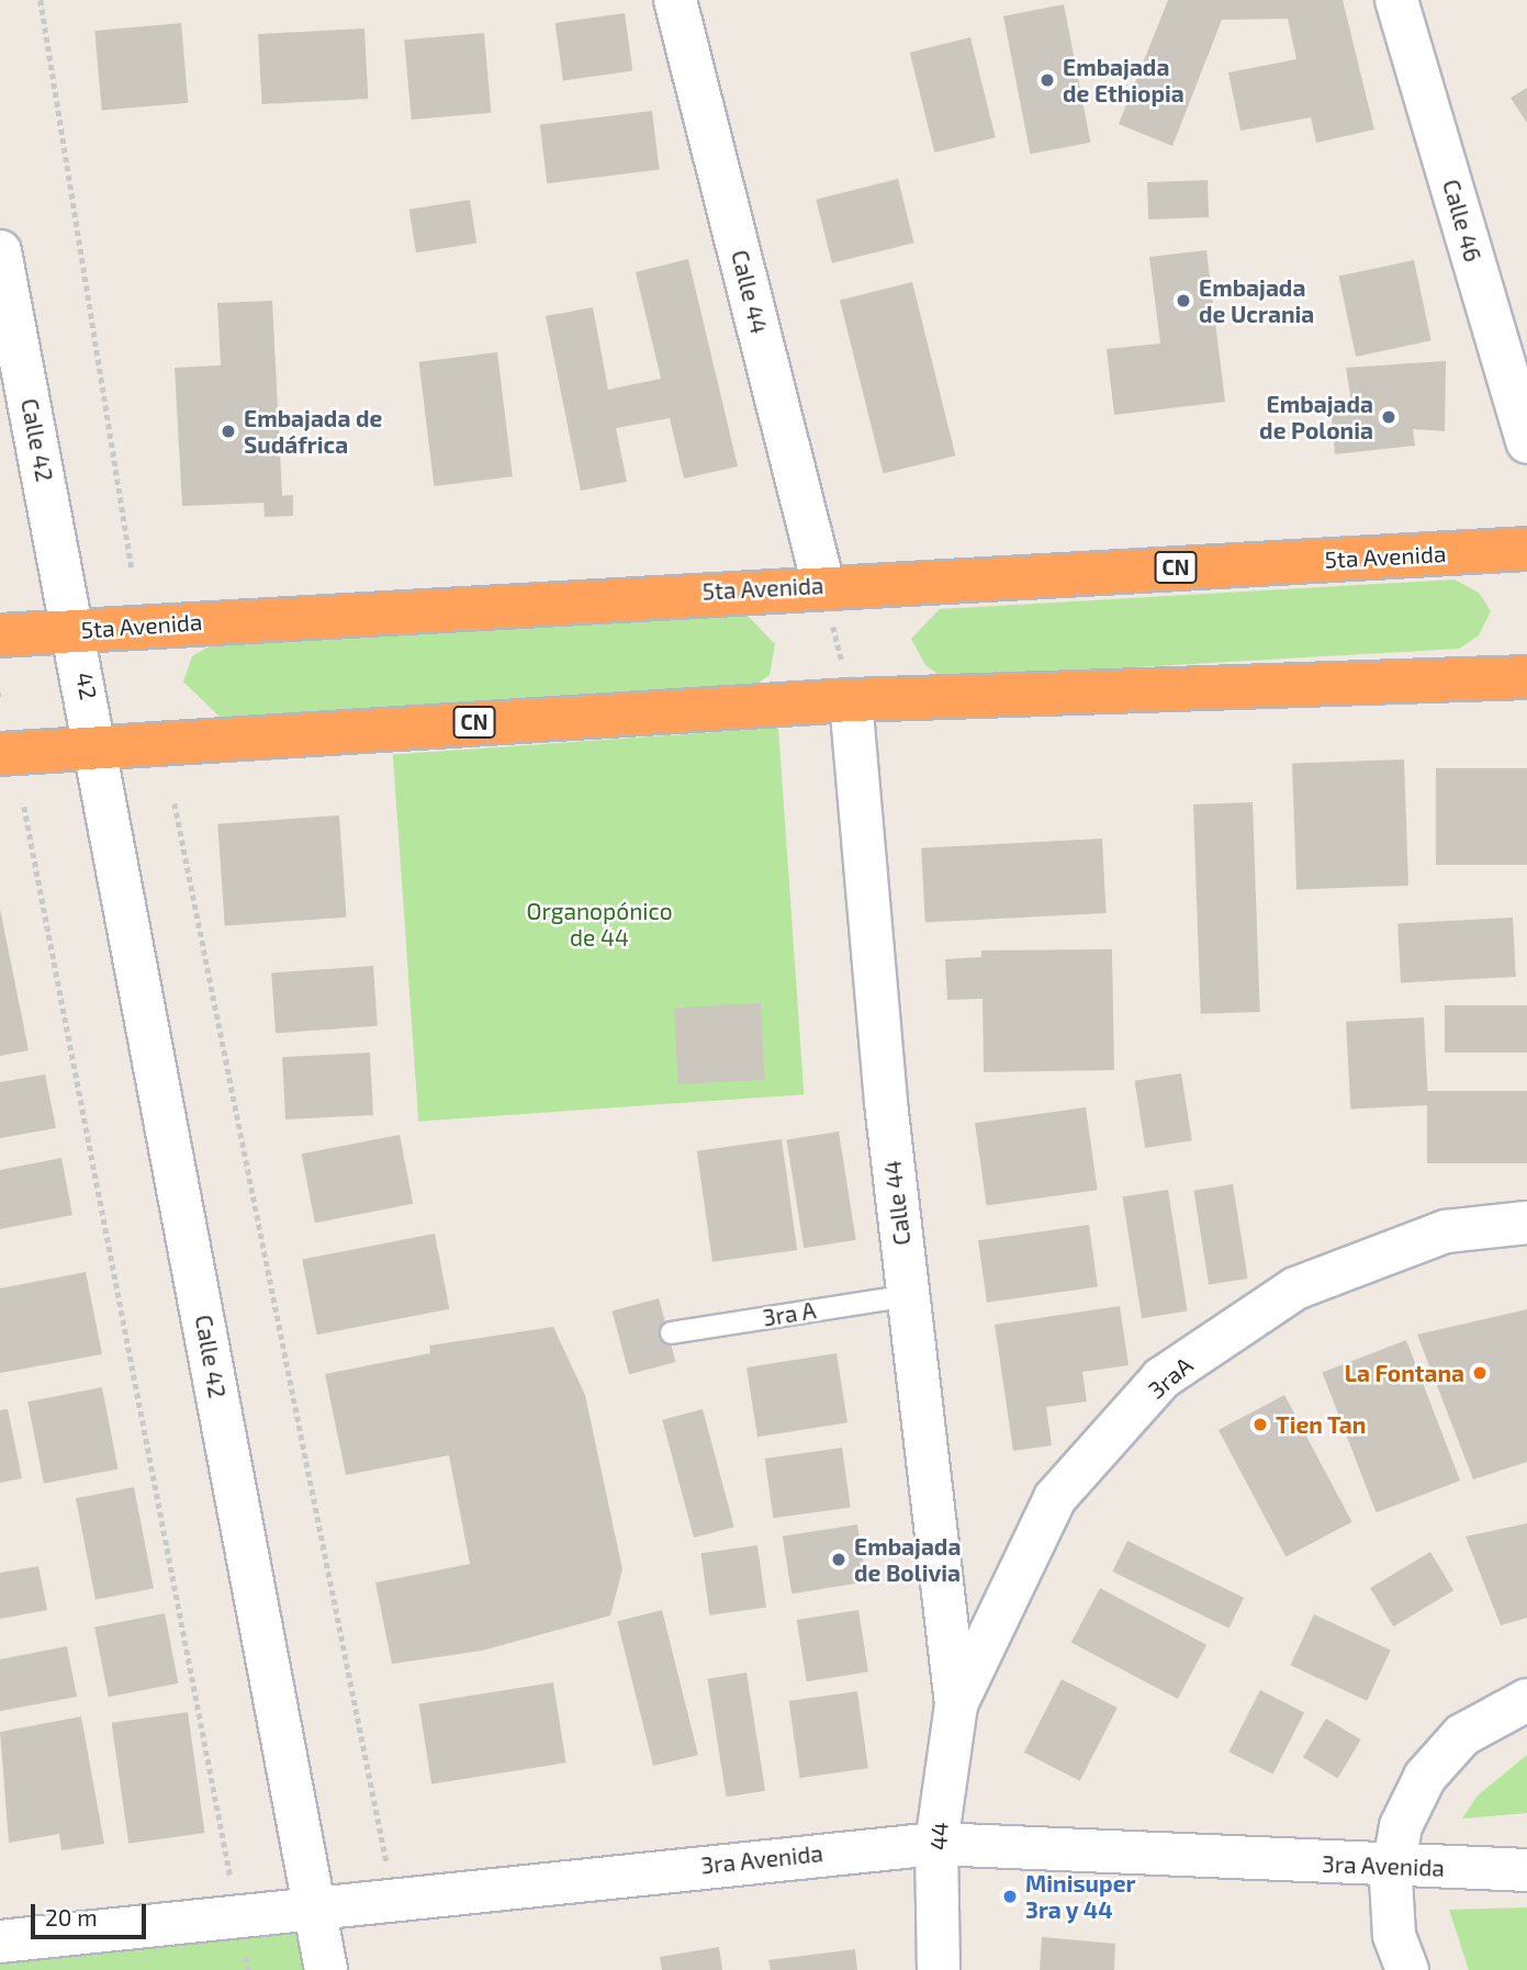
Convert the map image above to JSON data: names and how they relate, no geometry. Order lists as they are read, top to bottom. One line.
{"streets":{"highway":["5ta Avenida","CN"],"street":["Calle 46","Calle 44","Calle 42","42","3raA","44","3ra Avenida"],"lane":["3ra A"]},"crossings":[["Calle 44","5ta Avenida"],["Calle 44","CN"],["Calle 44","3ra A"],["Calle 44","3raA"],["Calle 44","44"],["Calle 42","5ta Avenida"],["Calle 42","CN"],["Calle 42","42"],["Calle 42","3ra Avenida"],["5ta Avenida","42"],["CN","42"],["3raA","44"],["44","3ra Avenida"]],"parks":["Organopónico de 44"],"places":["Embajada de Ethiopia","Embajada de Ucrania","Embajada de Polonia","Embajada de Sudáfrica","La Fontana","Tien Tan","Embajada de Bolivia","Minisuper 3ra y 44"],"scale_bar":"20 m"}
